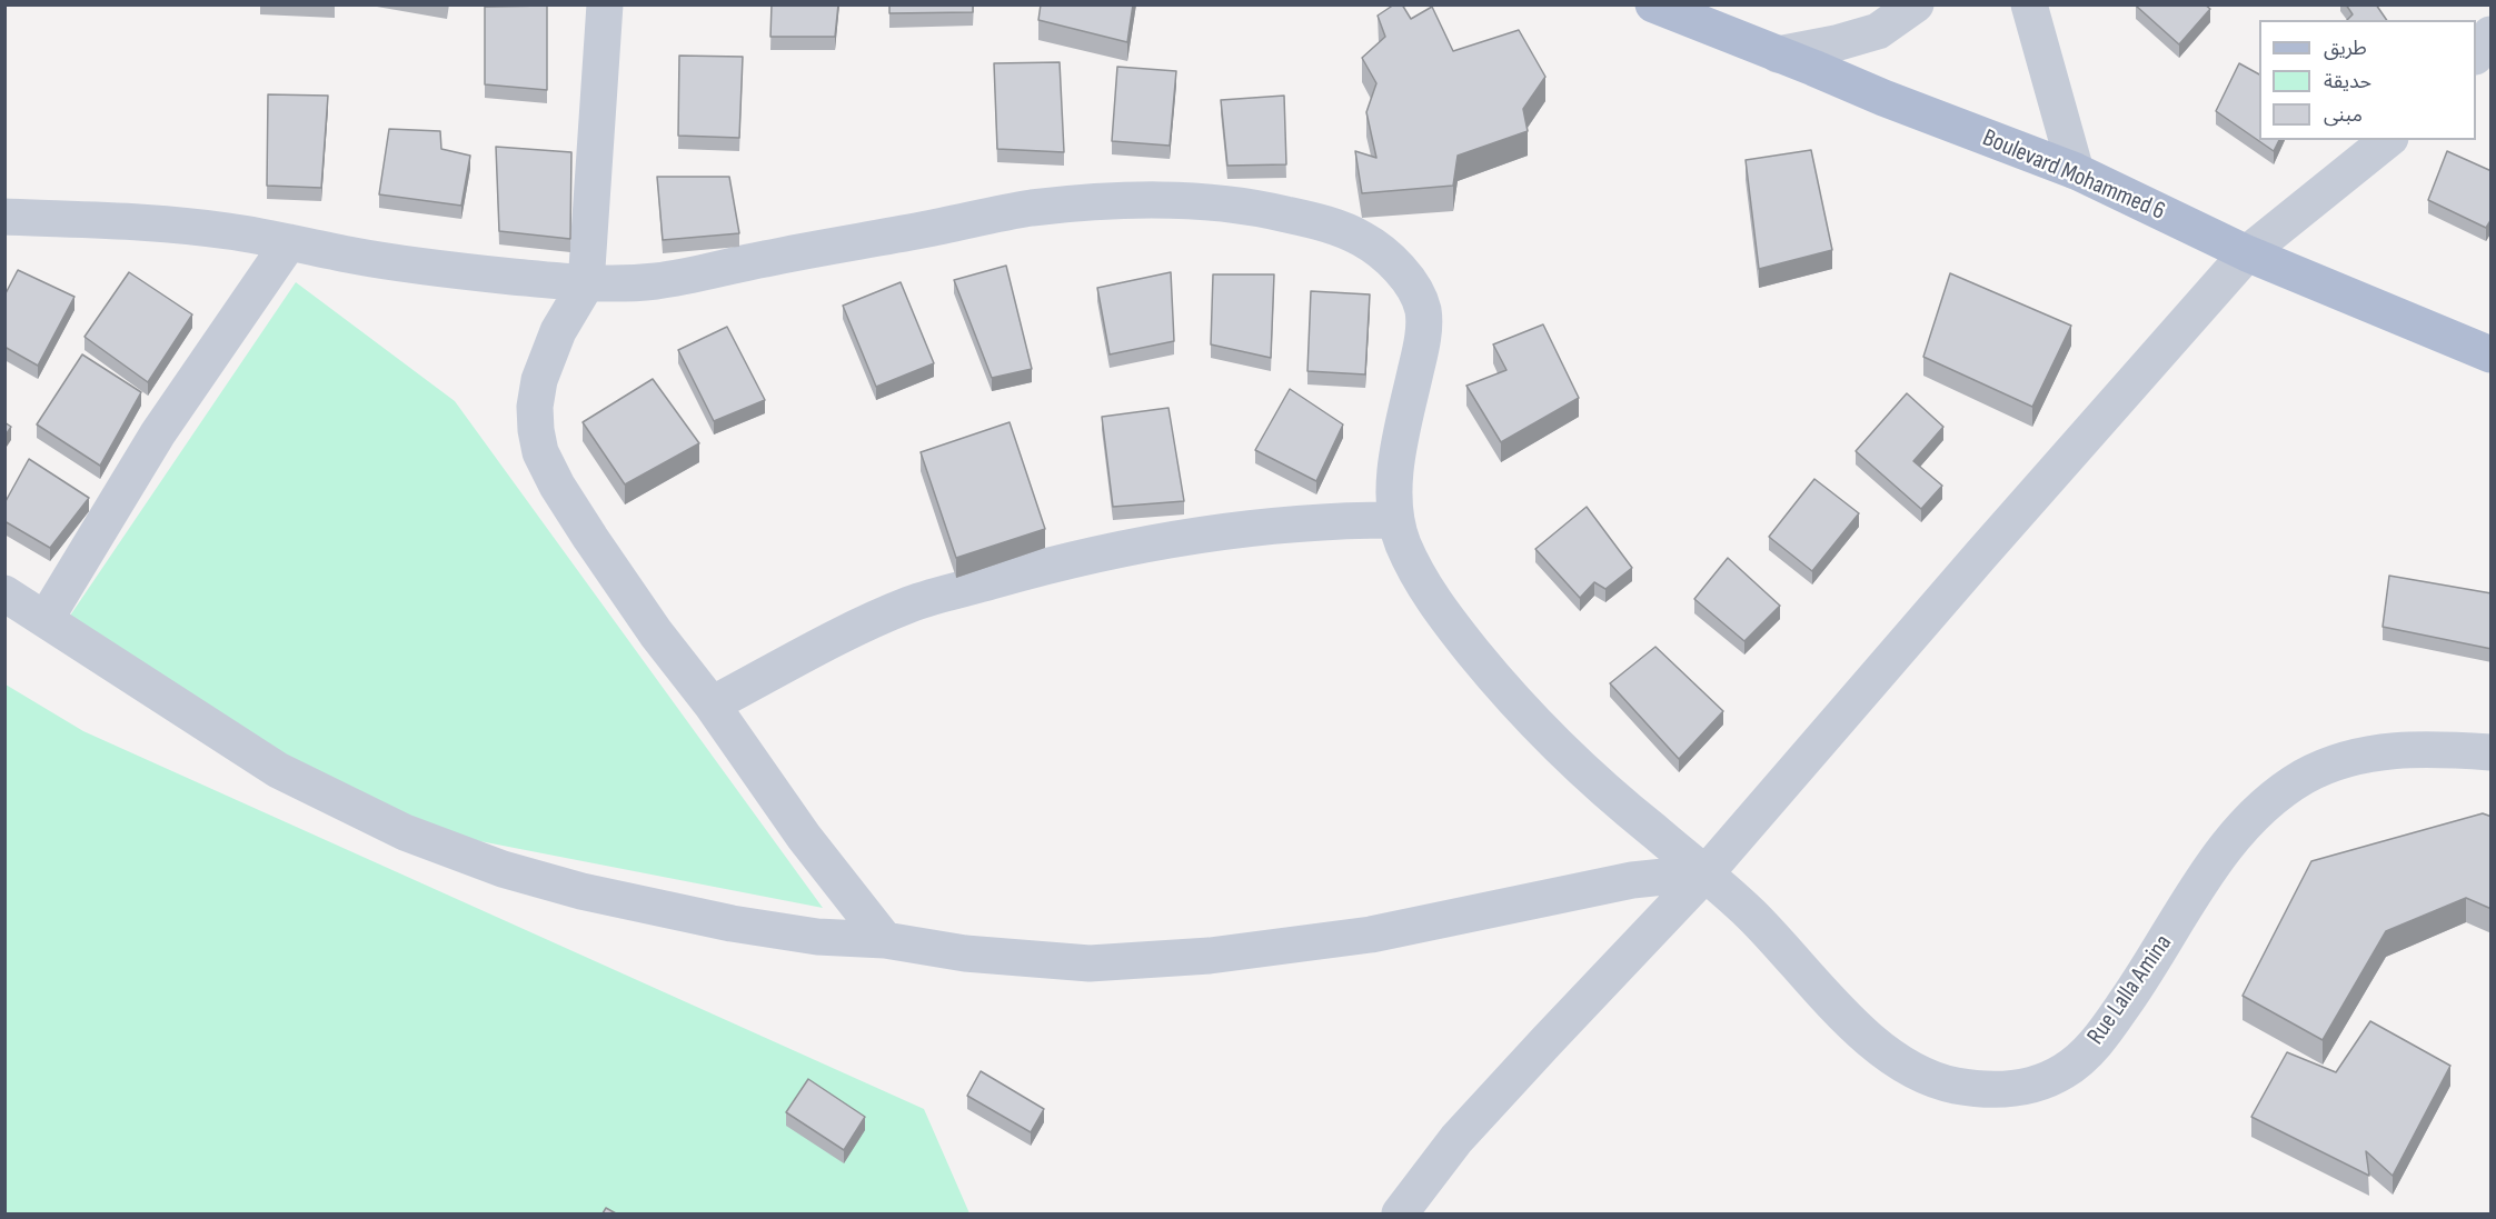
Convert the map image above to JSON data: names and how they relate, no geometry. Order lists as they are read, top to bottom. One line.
{"streets":{"main road":["Boulevard Mohammed 6"],"street":["Rue Lalla Amina"]},"legend":["طريق","حديقة","مبنى"]}
